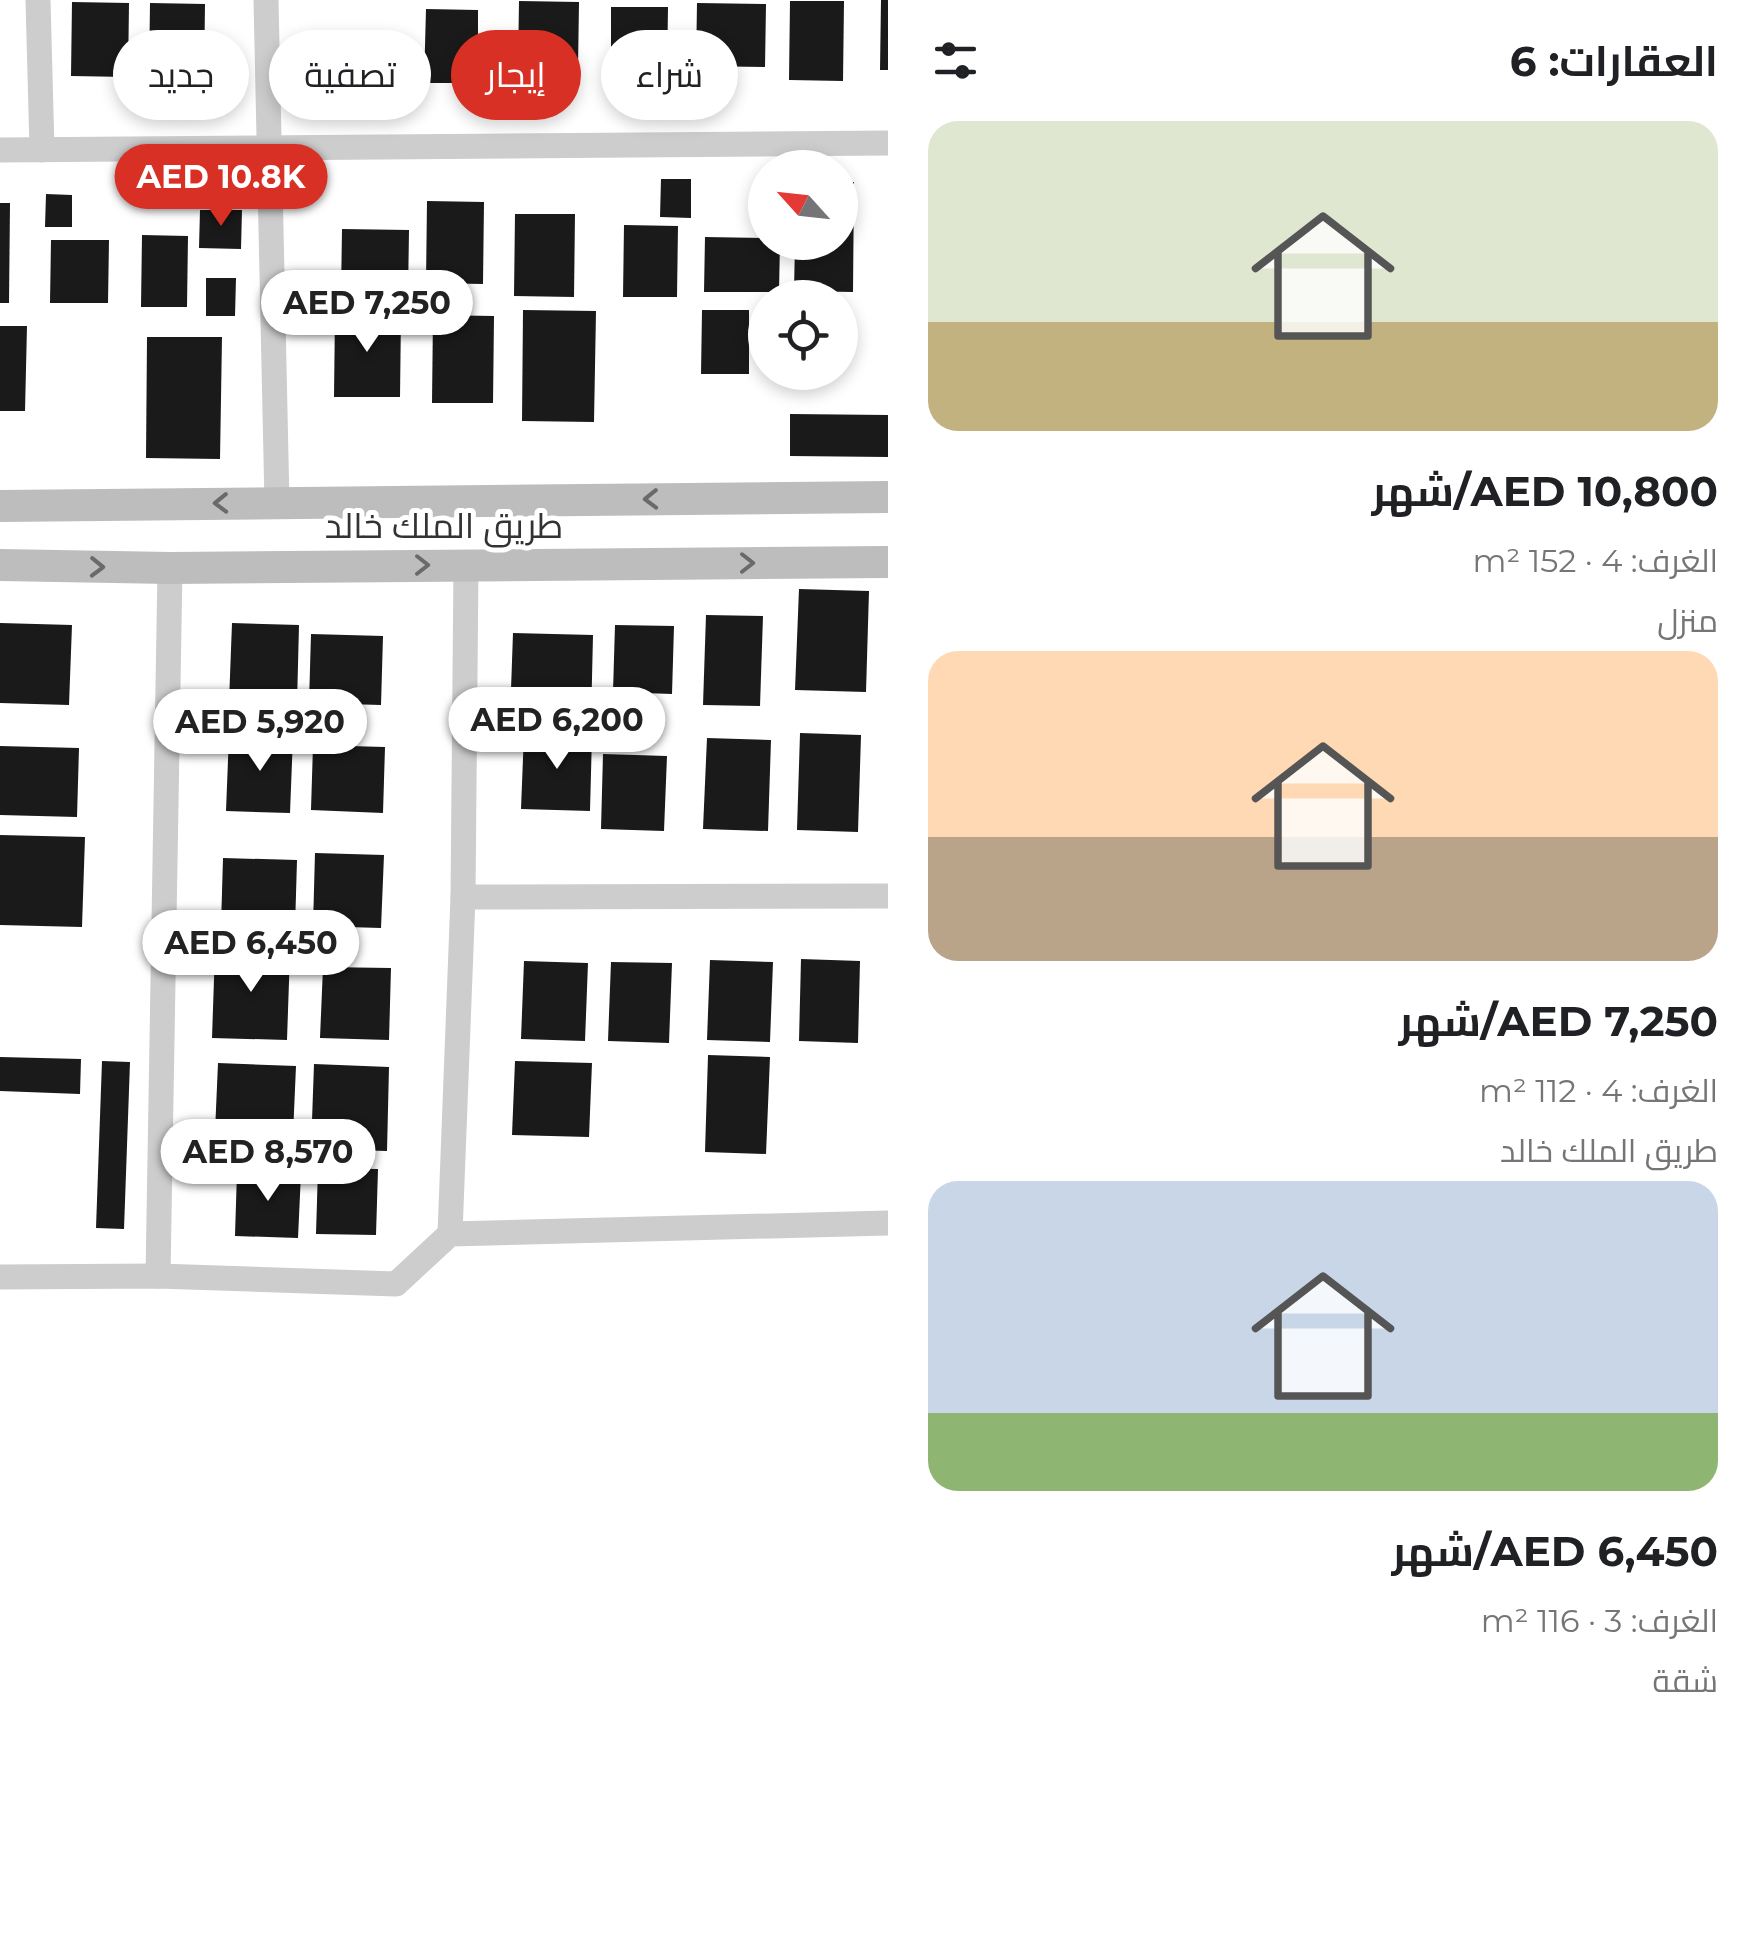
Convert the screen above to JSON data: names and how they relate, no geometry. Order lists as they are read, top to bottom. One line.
{"streets":{"main road":["طريق الملك خالد"]},"north":"top left","page":{"heading":"العقارات: 6","chip":["شراء","إيجار","تصفية","جديد"],"list":[{"name":"AED 10,800/شهر","note":"الغرف: 4 · 152 m² · منزل"},{"name":"AED 7,250/شهر","note":"الغرف: 4 · 112 m² · طريق الملك خالد"},{"name":"AED 6,450/شهر","note":"الغرف: 3 · 116 m² · شقة"}],"price":["AED 10.8K","AED 7,250","AED 6,200","AED 5,920","AED 6,450","AED 8,570"]}}
